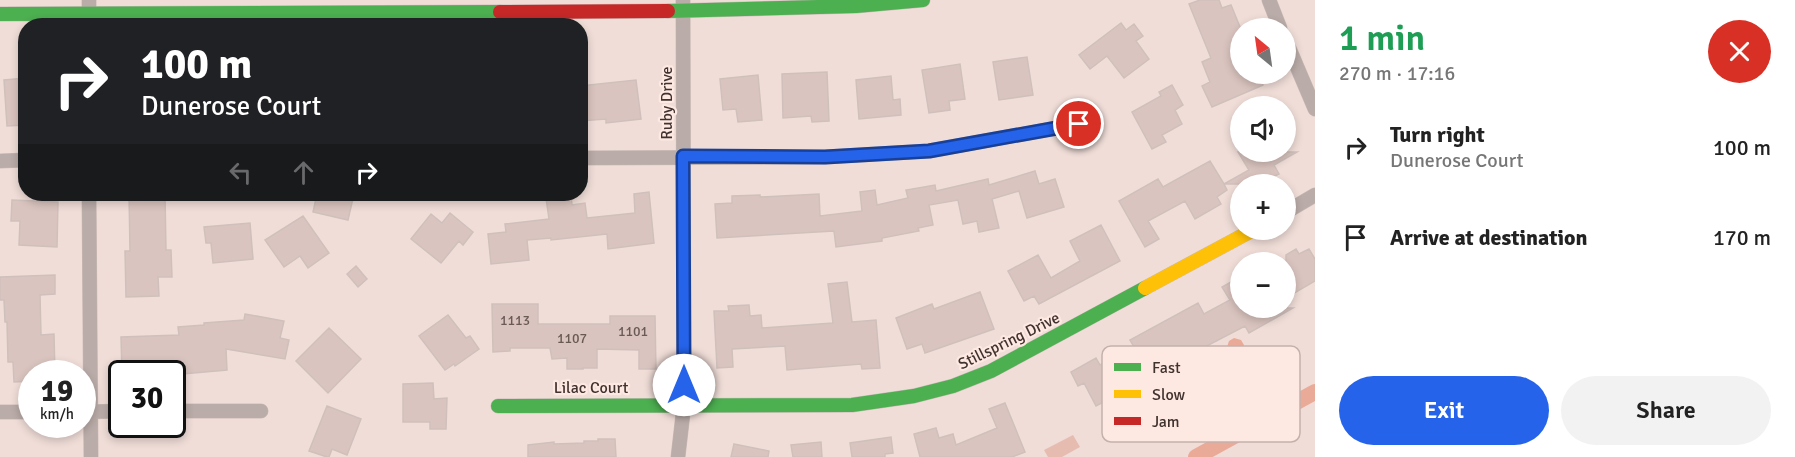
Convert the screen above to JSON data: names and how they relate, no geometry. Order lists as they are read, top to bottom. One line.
{"streets":{"main road":["Stillspring Drive","Lilac Court"],"street":["Ruby Drive"]},"crossings":[["Ruby Drive","Stillspring Drive"],["Ruby Drive","Lilac Court"],["Stillspring Drive","Lilac Court"]],"house_numbers":["1113","1101","1107"],"legend":["Fast","Slow","Jam"],"north":"top left","page":{"heading":["1 min","270 m · 17:16"],"map_buttons":["+","−"],"turn":["100 m","Dunerose Court"],"list":[{"name":"Turn right","note":"Dunerose Court","value":"100 m"},{"name":"Arrive at destination","value":"170 m"}],"speed":"19 km/h","limit":"30","buttons":["Exit","Share"]}}
